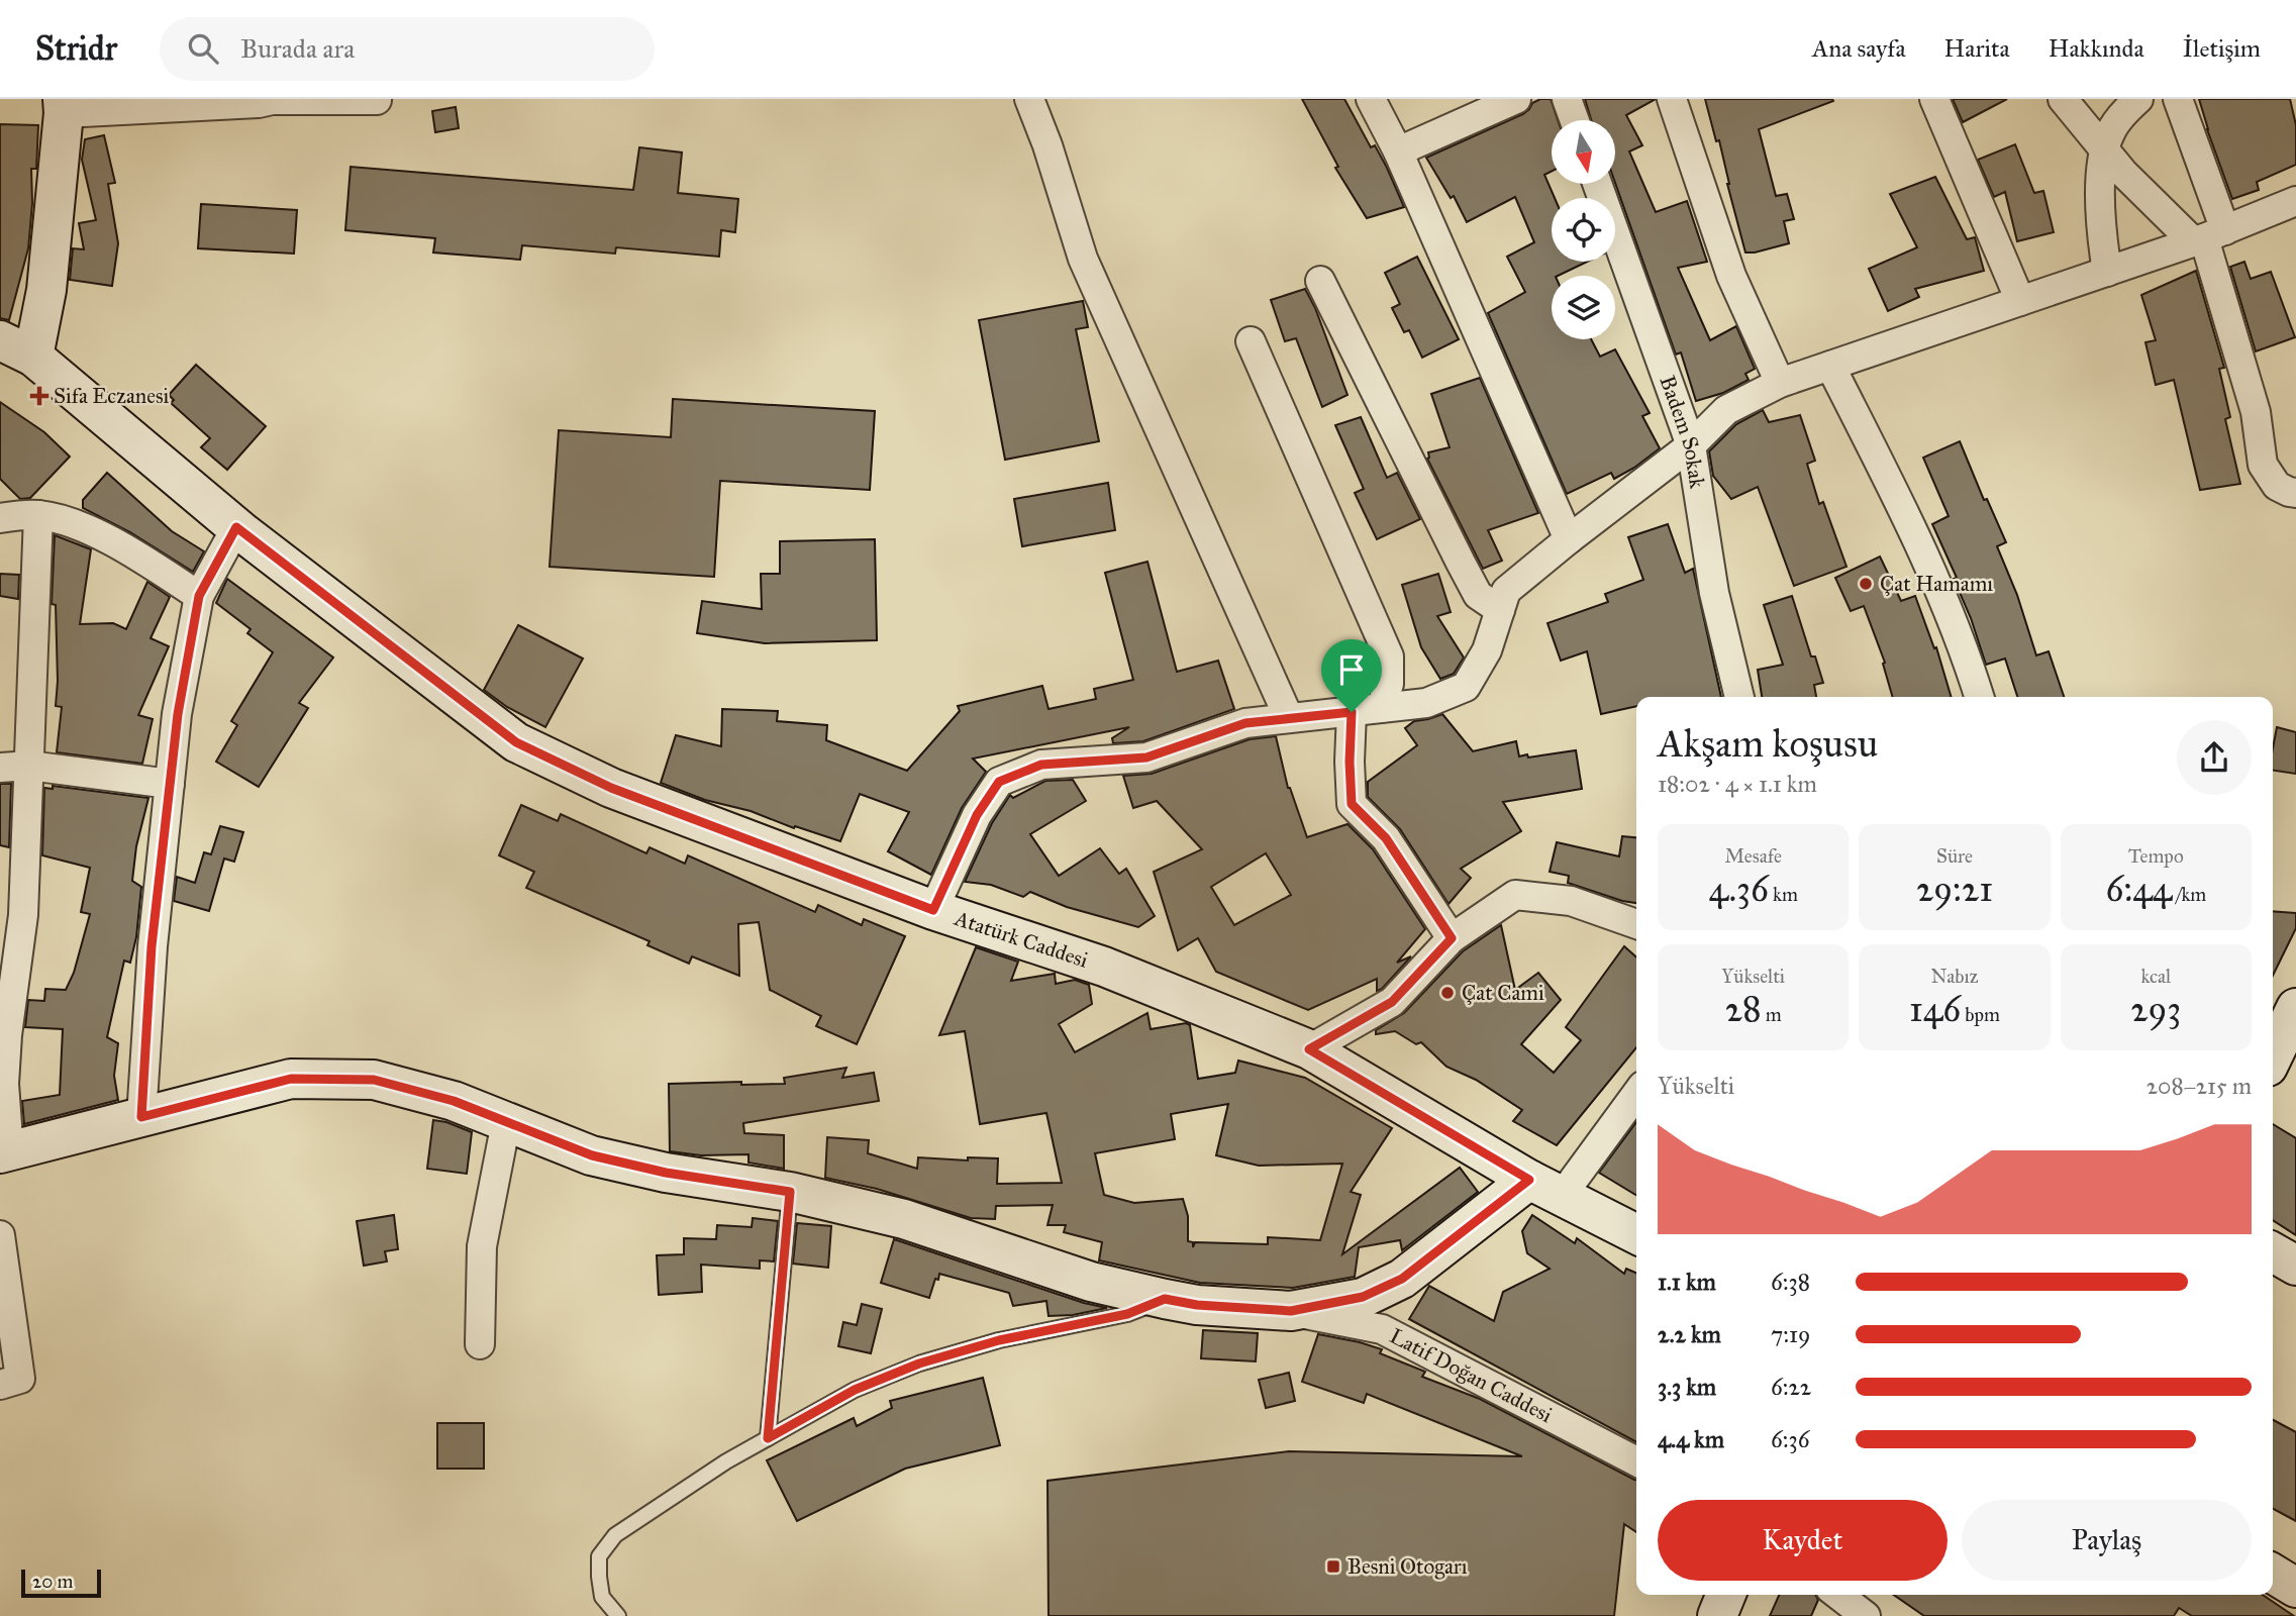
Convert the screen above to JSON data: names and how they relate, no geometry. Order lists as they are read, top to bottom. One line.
{"streets":{"street":["Badem Sokak","Atatürk Caddesi","Latif Doğan Caddesi"]},"places":{"health":["Sifa Eczanesi"],"other":["Çat Hamamı","Çat Cami"],"transit":["Besni Otogarı"]},"scale_bar":"20 m","north":"bottom","page":{"header":"Stridr","search":"Burada ara","nav":["Ana sayfa","Harita","Hakkında","İletişim"],"heading":["Akşam koşusu","18:02 · 4 × 1.1 km"],"stats":[["Mesafe","4.36 km"],["Süre","29:21"],["Tempo","6:44 /km"],["Yükselti","28 m"],["Nabız","146 bpm"],["kcal","293"]],"chart":["Yükselti","208–215 m"],"list":[{"name":"1.1 km","note":"6:38"},{"name":"2.2 km","note":"7:19"},{"name":"3.3 km","note":"6:22"},{"name":"4.4 km","note":"6:36"}],"buttons":["Kaydet","Paylaş"],"scale":"20 m"}}
